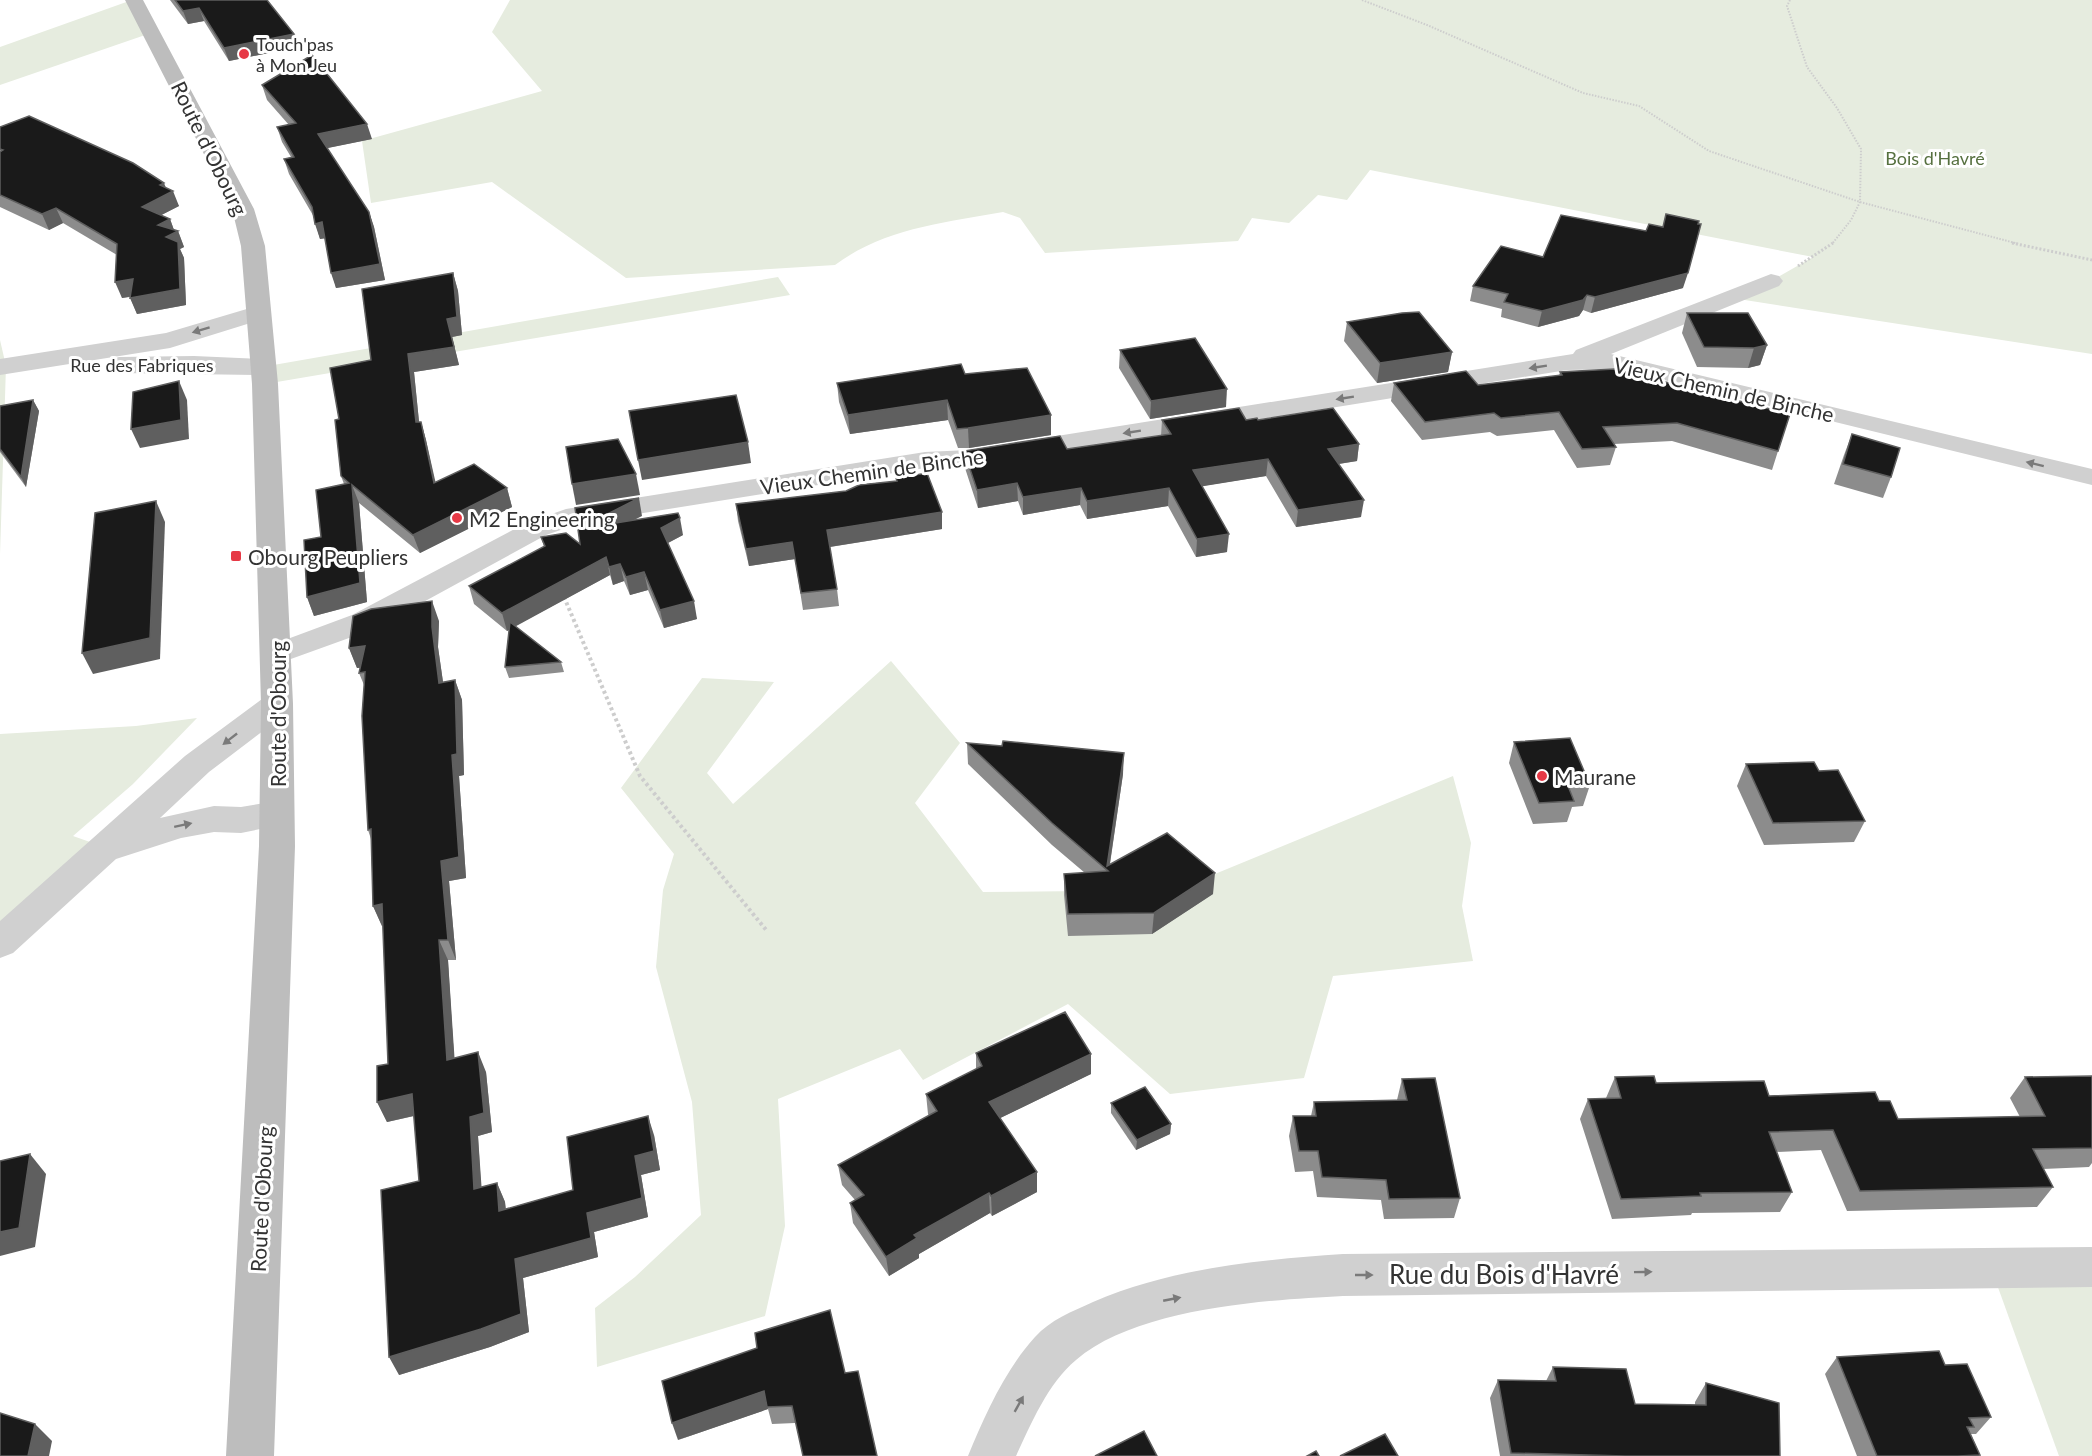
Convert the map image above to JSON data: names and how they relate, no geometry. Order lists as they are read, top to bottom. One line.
{"streets":{"main road":["Route d'Obourg"],"street":["Rue des Fabriques","Vieux Chemin de Binche","Rue du Bois d'Havré"]},"crossings":[["Route d'Obourg","Rue des Fabriques"],["Route d'Obourg","Vieux Chemin de Binche"]],"one_way":["Vieux Chemin de Binche","Rue du Bois d'Havré"],"parks":["Bois d'Havré"],"places":{"other":["Touch'pas à Mon Jeu","M2 Engineering","Maurane"],"transit":["Obourg Peupliers"]}}
